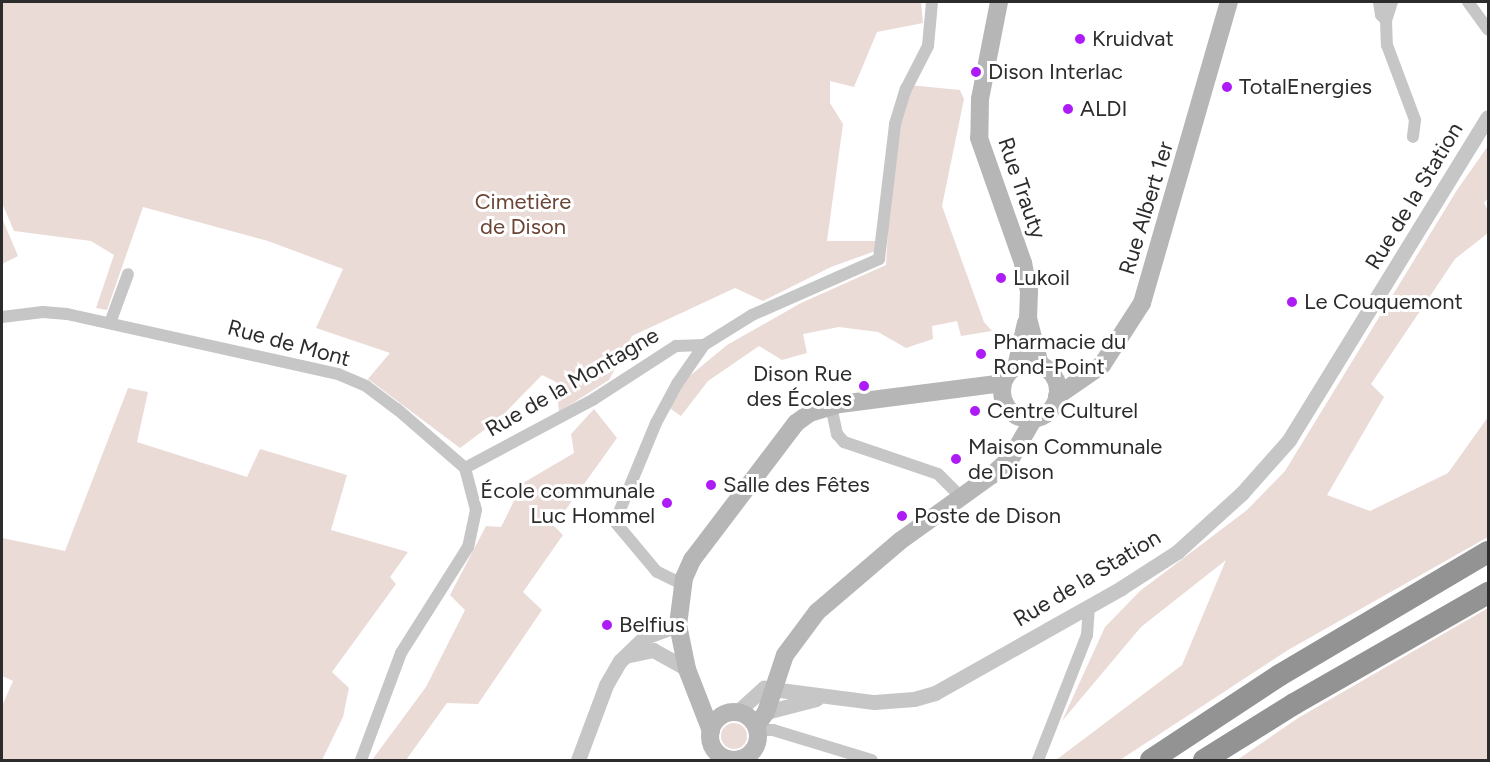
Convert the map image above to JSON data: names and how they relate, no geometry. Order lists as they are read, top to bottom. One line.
{"streets":{"main road":["Rue Trauty","Rue Albert 1er"],"street":["Rue de la Station","Rue de Mont","Rue de la Montagne"]},"crossings":[["Rue Trauty","Rue Albert 1er"],["Rue de Mont","Rue de la Montagne"]],"parks":["Cimetière de Dison"],"places":["Kruidvat","Dison Interlac","TotalEnergies","ALDI","Lukoil","Le Couquemont","Pharmacie du Rond-Point","Dison Rue des Écoles","Centre Culturel","Maison Communale de Dison","Salle des Fêtes","École communale Luc Hommel","Poste de Dison","Belfius"]}
